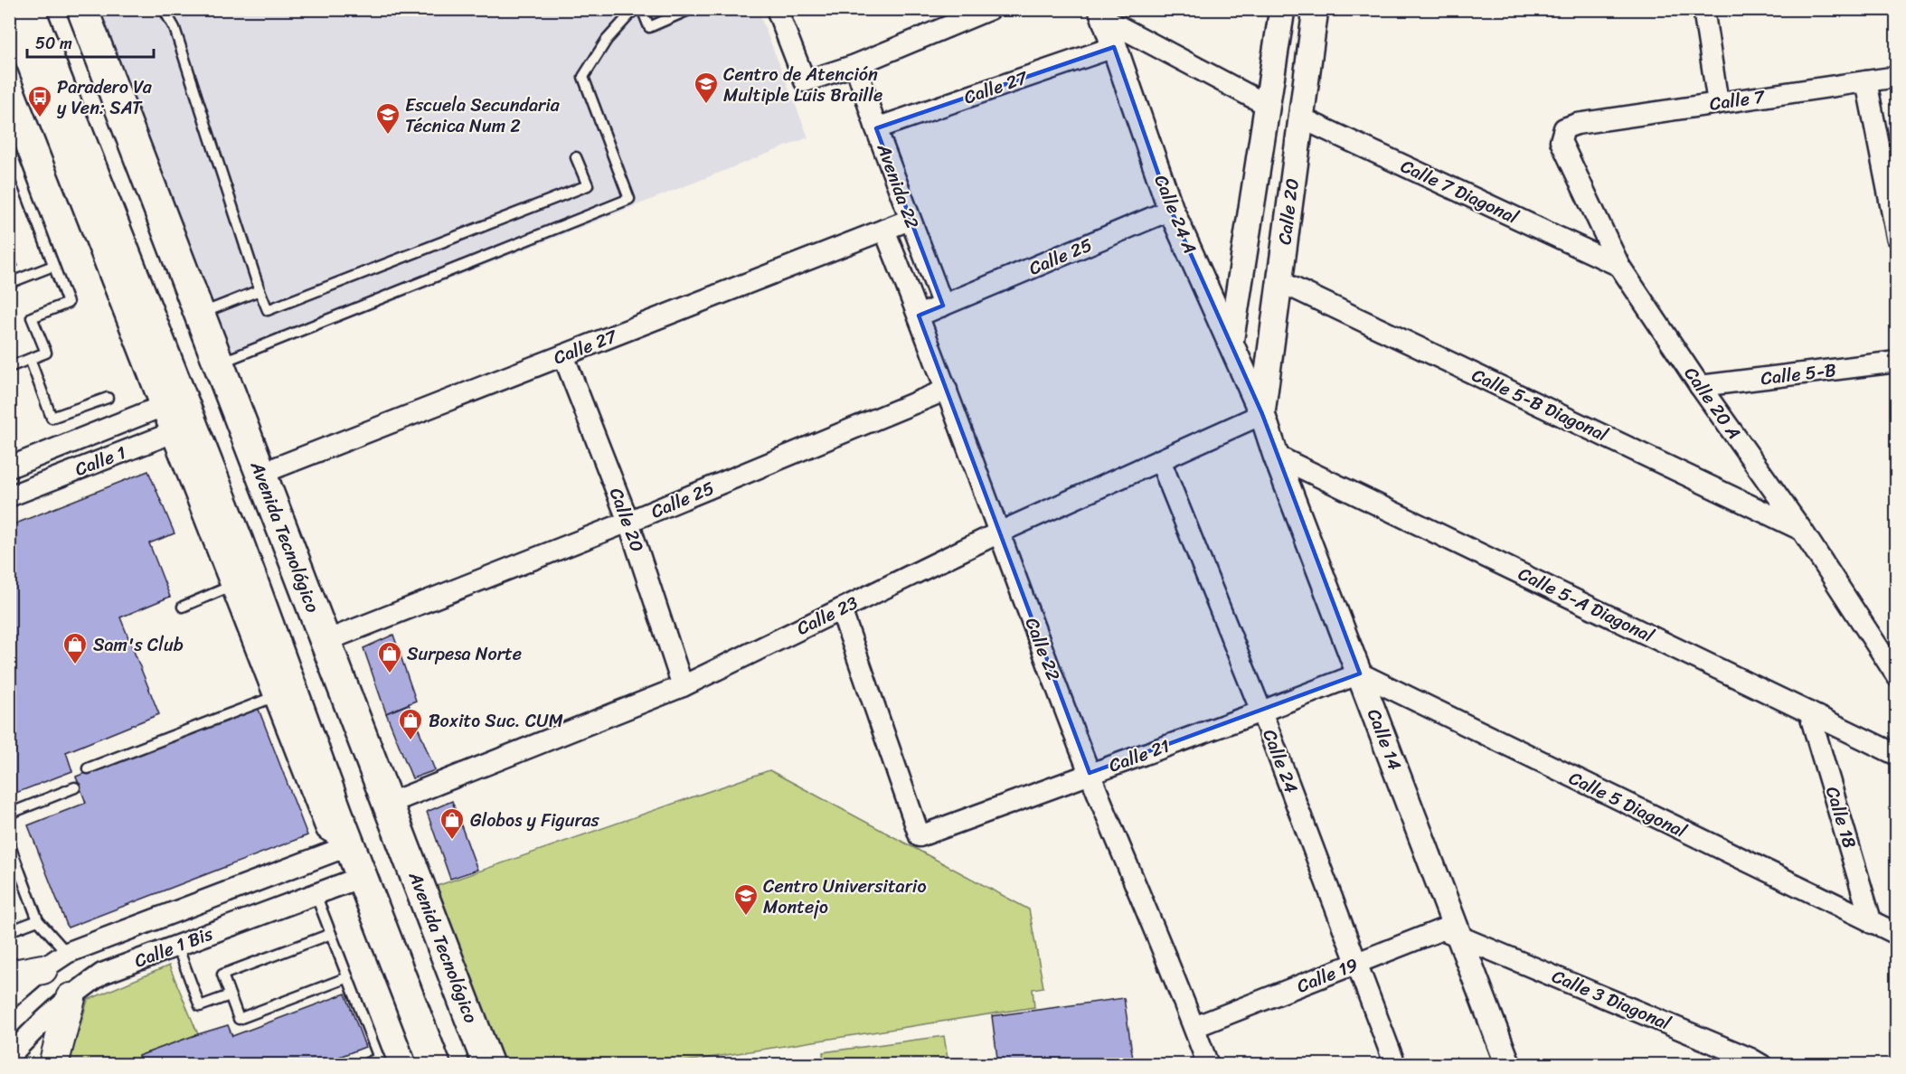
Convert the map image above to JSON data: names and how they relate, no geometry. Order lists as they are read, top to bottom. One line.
{"streets":{"main road":["Avenida Tecnológico"],"street":["Calle 27","Calle 7","Avenida 22","Calle 7 Diagonal","Calle 20","Calle 24 A","Calle 25","Calle 5-B","Calle 20 A","Calle 5-B Diagonal","Calle 1","Calle 5-A Diagonal","Calle 23","Calle 22","Calle 14","Calle 21","Calle 24","Calle 5 Diagonal","Calle 18","Calle 1 Bis","Calle 19","Calle 3 Diagonal"]},"crossings":[["Calle 27","Avenida 22"],["Calle 27","Calle 20"],["Calle 27","Calle 24 A"],["Calle 27","Avenida Tecnológico"],["Calle 27","Calle 22"],["Calle 7","Calle 20 A"],["Avenida 22","Calle 25"],["Calle 7 Diagonal","Calle 20"],["Calle 7 Diagonal","Calle 20 A"],["Calle 20","Calle 24 A"],["Calle 20","Calle 25"],["Calle 20","Calle 5-B Diagonal"],["Calle 20","Calle 23"],["Calle 20","Calle 14"],["Calle 24 A","Calle 25"],["Calle 24 A","Calle 23"],["Calle 24 A","Calle 14"],["Calle 25","Avenida Tecnológico"],["Calle 25","Calle 22"],["Calle 5-B","Calle 20 A"],["Calle 20 A","Calle 5-B Diagonal"],["Avenida Tecnológico","Calle 23"],["Calle 5-A Diagonal","Calle 14"],["Calle 5-A Diagonal","Calle 18"],["Calle 23","Calle 22"],["Calle 23","Calle 14"],["Calle 23","Calle 21"],["Calle 23","Calle 24"],["Calle 22","Calle 21"],["Calle 22","Calle 19"],["Calle 14","Calle 21"],["Calle 14","Calle 5 Diagonal"],["Calle 14","Calle 19"],["Calle 14","Calle 3 Diagonal"],["Calle 21","Calle 24"],["Calle 21","Calle 5 Diagonal"],["Calle 24","Calle 19"],["Calle 5 Diagonal","Calle 18"],["Calle 19","Calle 3 Diagonal"]],"places":{"school or university":["Centro de Atención Multiple Luis Braille","Escuela Secundaria Técnica Num 2","Centro Universitario Montejo"],"bus stop":["Paradero Va y Ven: SAT"],"shop":["Sam's Club","Surpesa Norte","Boxito Suc. CUM","Globos y Figuras"]},"scale_bar":"50 m"}
